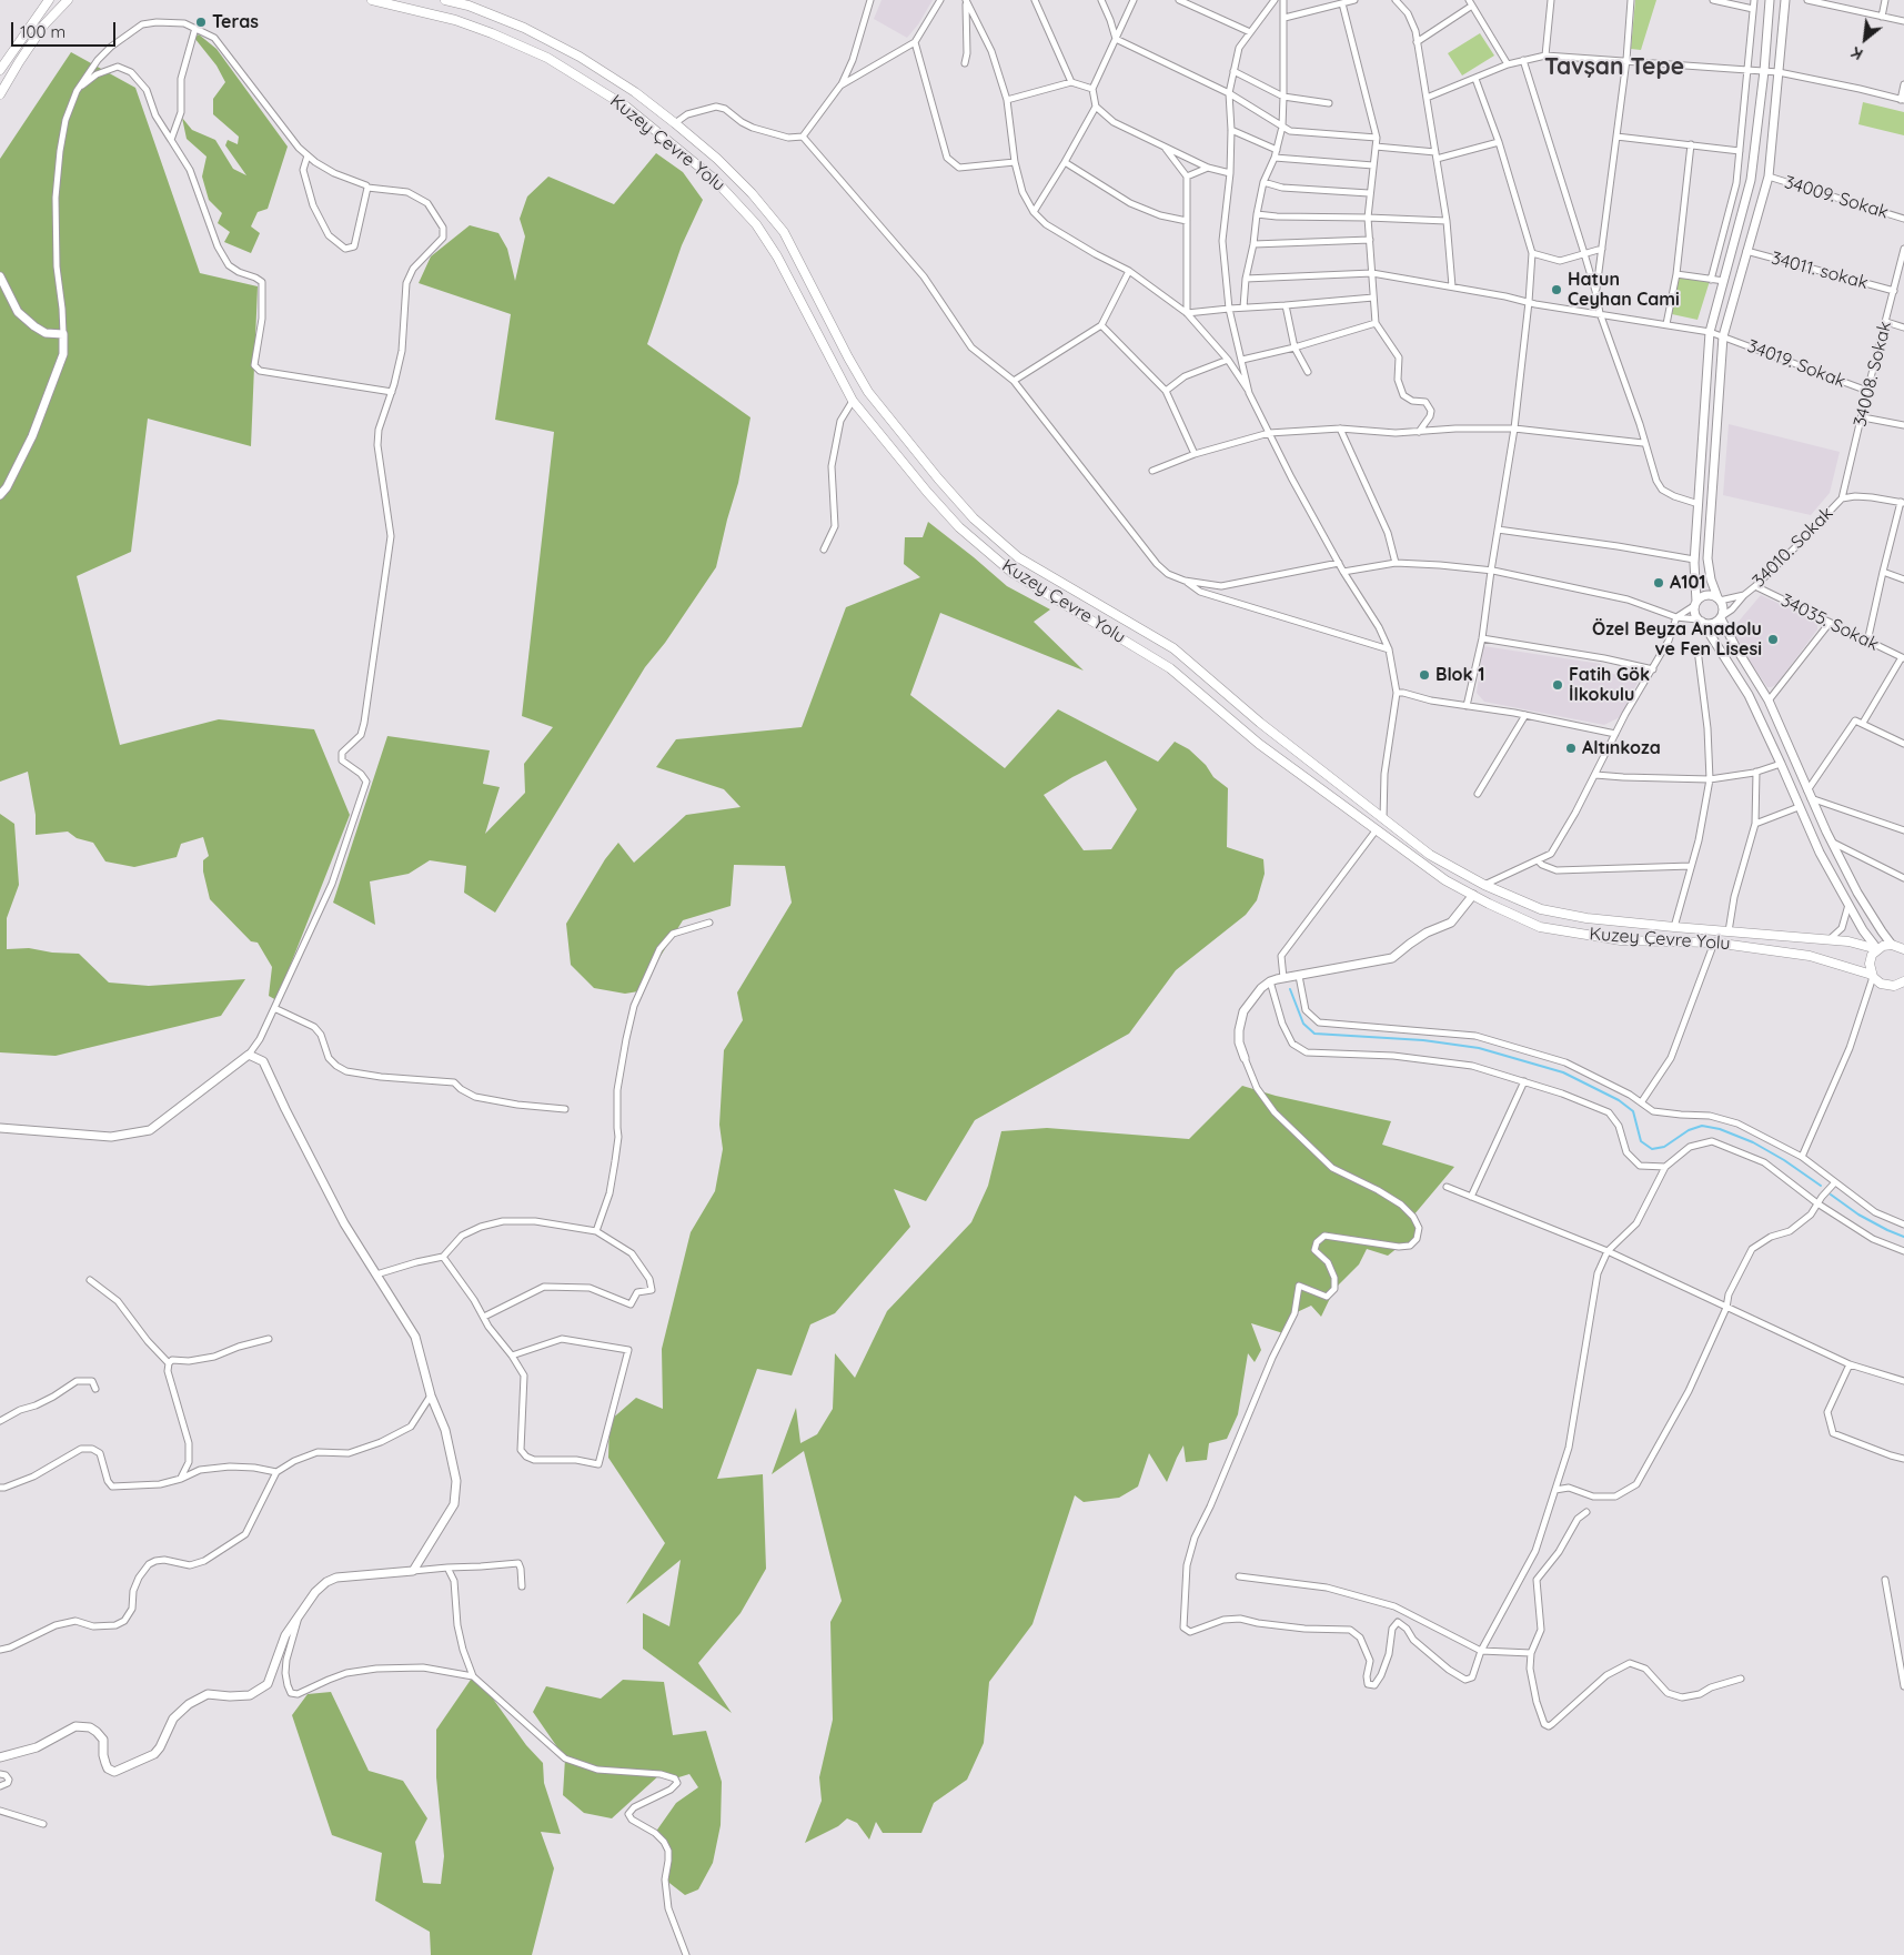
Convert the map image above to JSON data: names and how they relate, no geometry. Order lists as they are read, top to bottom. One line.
{"streets":{"main road":["Kuzey Çevre Yolu"],"street":["34009. Sokak","34011. sokak","34019. Sokak","34008. Sokak","34010. Sokak","34035. Sokak"]},"crossings":[["34011. sokak","34008. Sokak"],["34019. Sokak","34008. Sokak"],["34008. Sokak","34010. Sokak"],["34010. Sokak","34035. Sokak"]],"districts":["Tavşan Tepe"],"places":["Teras","Hatun Ceyhan Cami","A101","Özel Beyza Anadolu ve Fen Lisesi","Blok 1","Fatih Gök İlkokulu","Altınkoza"],"scale_bar":"100 m","north":"bottom left"}
